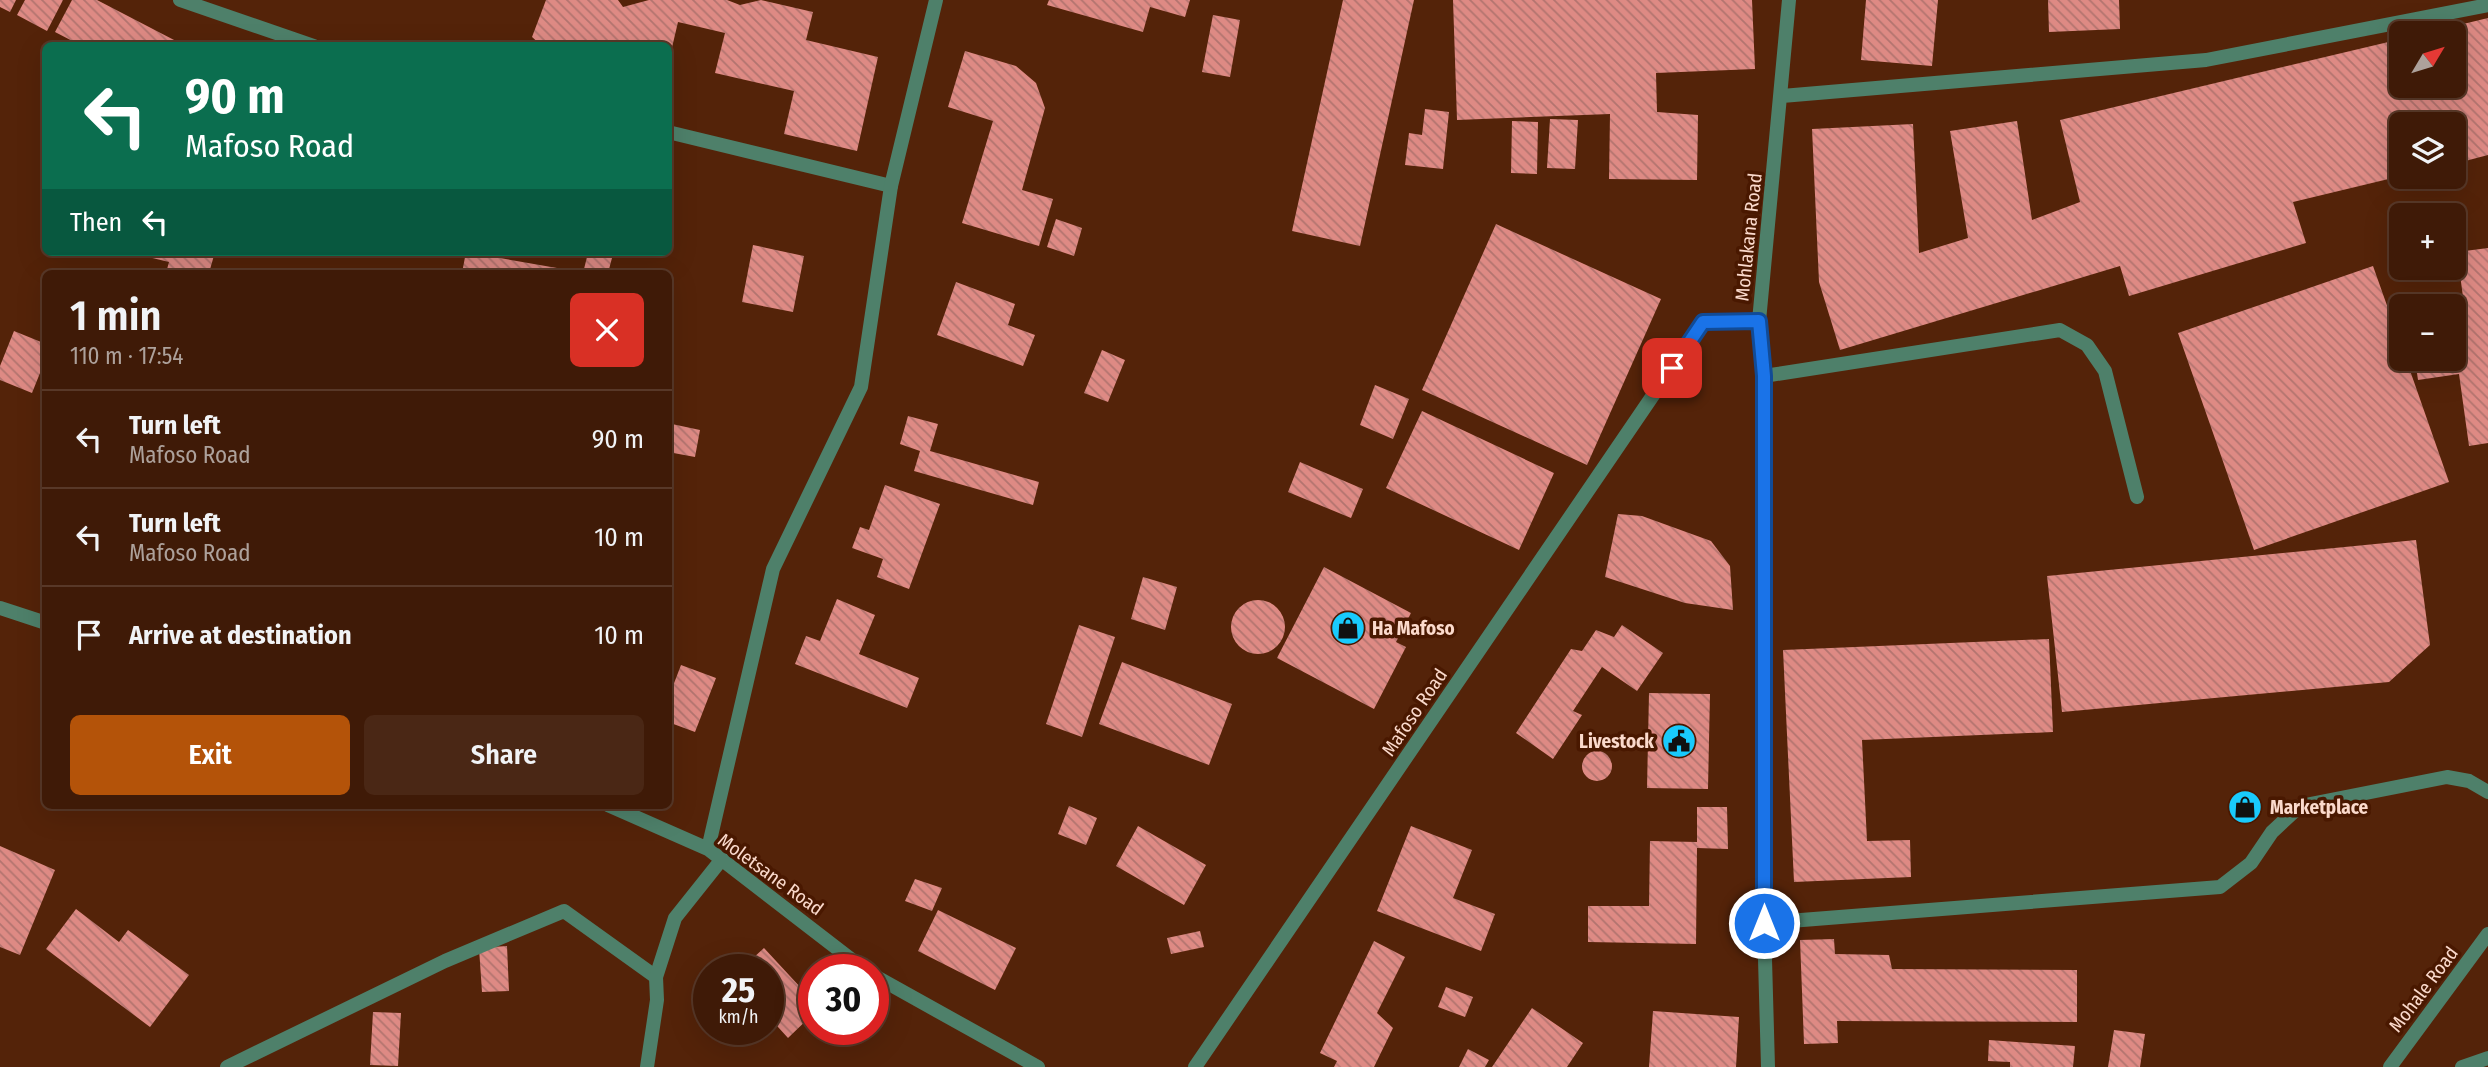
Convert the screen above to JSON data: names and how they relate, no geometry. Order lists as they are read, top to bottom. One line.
{"streets":{"street":["Mohlakana Road","Mafoso Road","Moletsane Road","Mohale Road"]},"crossings":[["Mohlakana Road","Mafoso Road"]],"places":{"shop":["Ha Mafoso","Marketplace"],"public building":["Livestock"]},"north":"top right","page":{"map_buttons":["+","−"],"turn":["90 m","Mafoso Road"],"then":"Then","heading":["1 min","110 m · 17:54"],"list":[{"name":"Turn left","note":"Mafoso Road","value":"90 m"},{"name":"Turn left","note":"Mafoso Road","value":"10 m"},{"name":"Arrive at destination","value":"10 m"}],"buttons":["Exit","Share"],"speed":"25 km/h","limit":"30"}}
